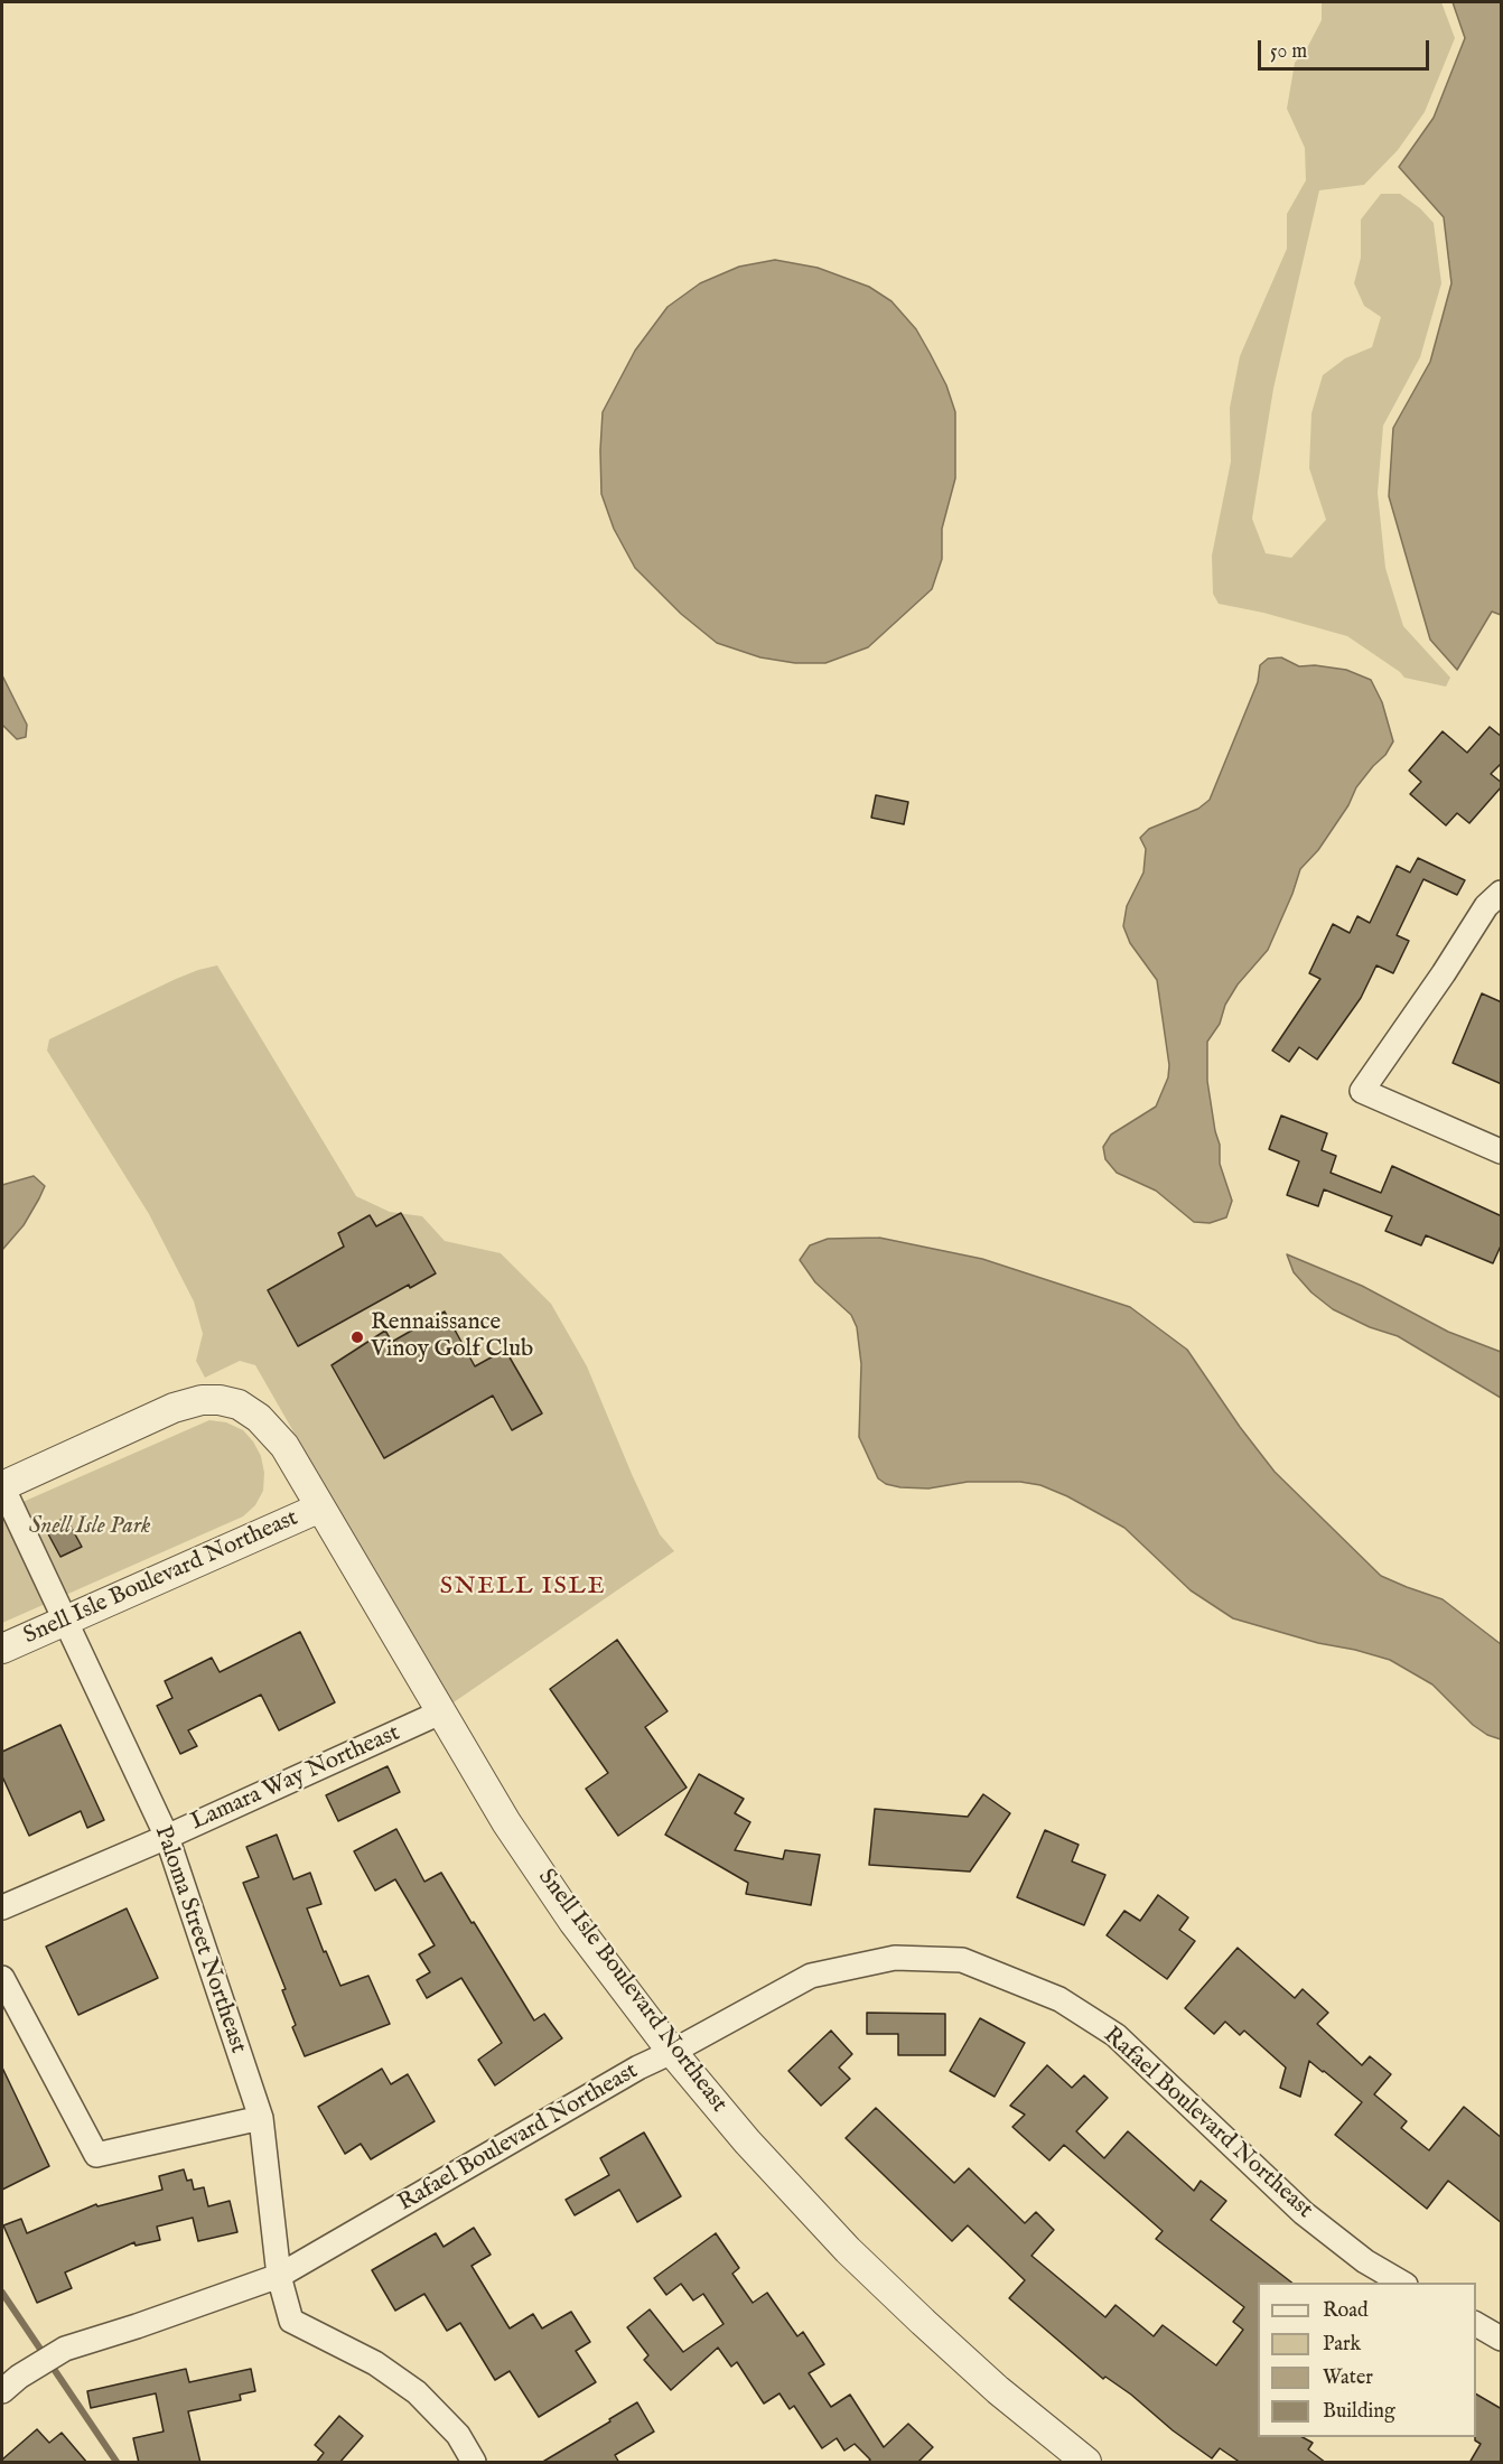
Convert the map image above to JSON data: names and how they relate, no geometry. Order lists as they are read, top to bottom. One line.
{"streets":{"street":["Snell Isle Boulevard Northeast","Lamara Way Northeast","Paloma Street Northeast","Rafael Boulevard Northeast"]},"crossings":[["Snell Isle Boulevard Northeast","Lamara Way Northeast"],["Snell Isle Boulevard Northeast","Paloma Street Northeast"],["Snell Isle Boulevard Northeast","Rafael Boulevard Northeast"],["Lamara Way Northeast","Paloma Street Northeast"],["Paloma Street Northeast","Rafael Boulevard Northeast"]],"districts":["SNELL ISLE"],"parks":["Snell Isle Park"],"places":["Rennaissance Vinoy Golf Club"],"legend":["Road","Park","Water","Building"],"scale_bar":"50 m"}
